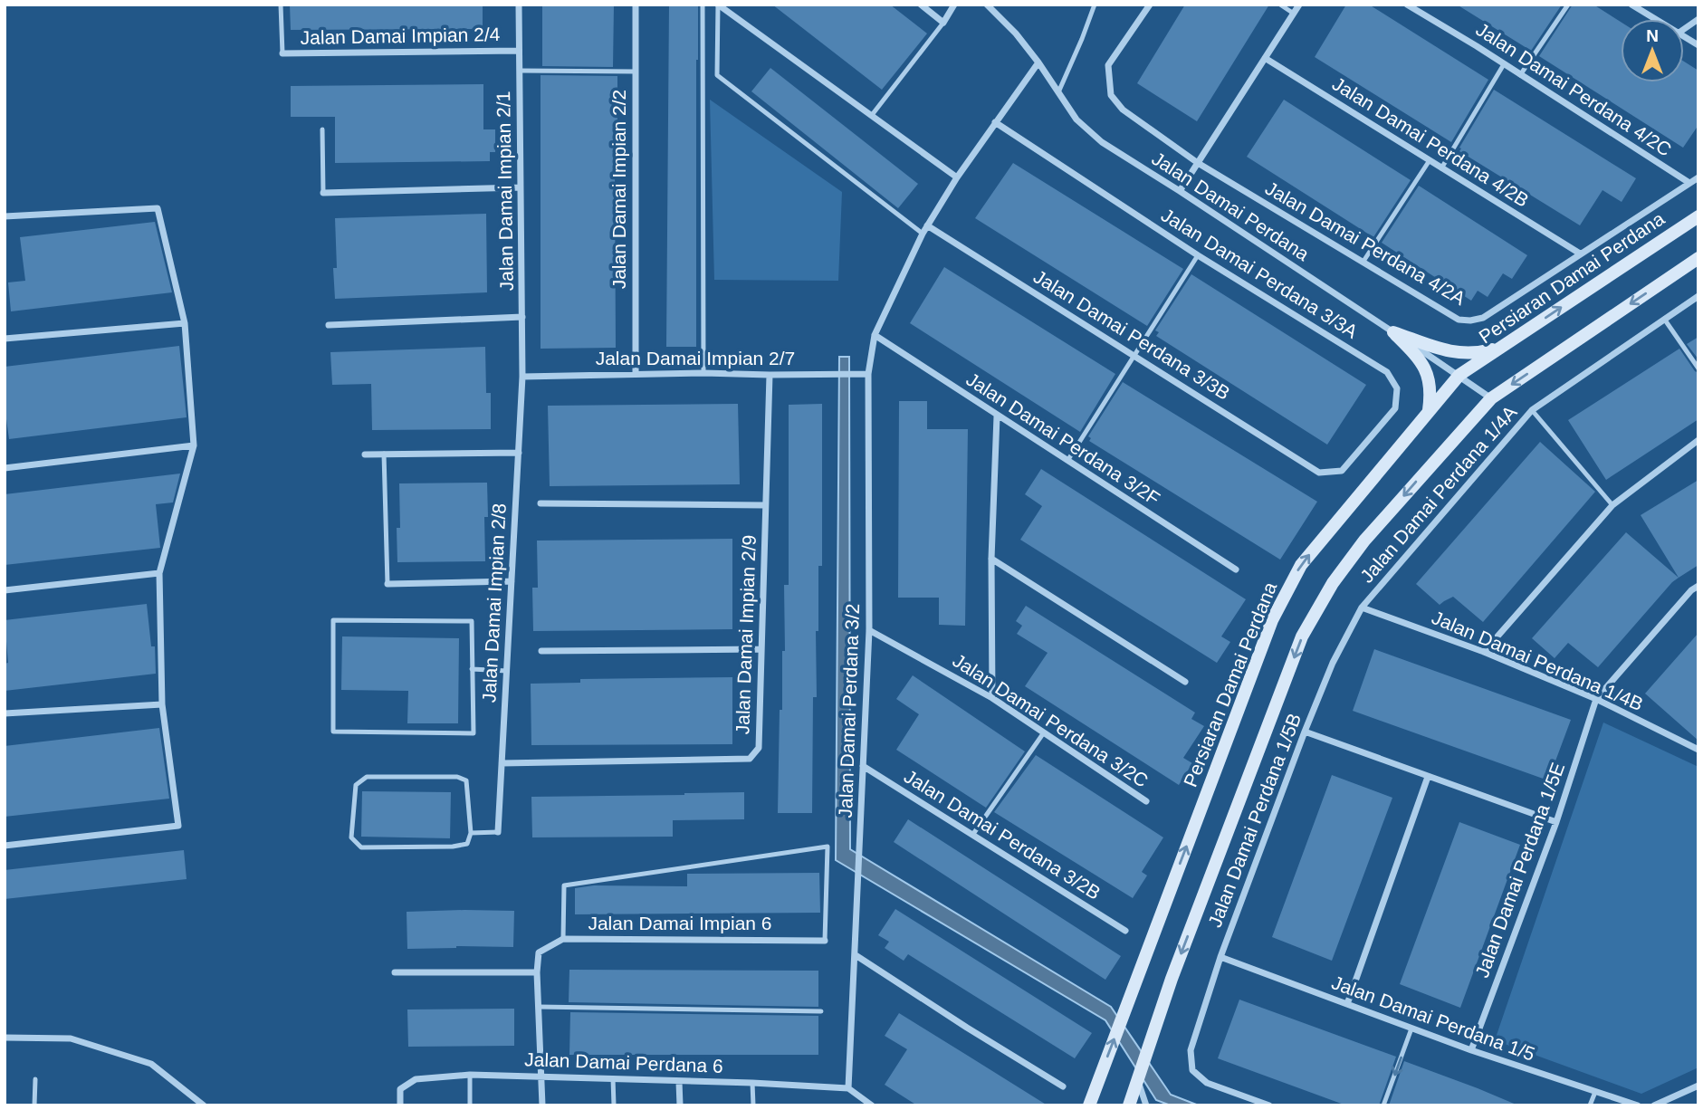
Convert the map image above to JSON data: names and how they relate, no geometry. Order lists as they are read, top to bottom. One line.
{"streets":{"main road":["Persiaran Damai Perdana"],"street":["Jalan Damai Impian 2/4","Jalan Damai Perdana 4/2C","Jalan Damai Perdana 4/2B","Jalan Damai Impian 2/2","Jalan Damai Impian 2/1","Jalan Damai Perdana","Jalan Damai Perdana 4/2A","Jalan Damai Perdana 3/3A","Jalan Damai Perdana 3/3B","Jalan Damai Impian 2/7","Jalan Damai Perdana 3/2F","Jalan Damai Perdana 1/4A","Jalan Damai Impian 2/8","Jalan Damai Impian 2/9","Jalan Damai Perdana 1/4B","Jalan Damai Perdana 3/2","Jalan Damai Perdana 3/2C","Jalan Damai Perdana 1/5B","Jalan Damai Perdana 3/2B","Jalan Damai Perdana 1/5E","Jalan Damai Impian 6","Jalan Damai Perdana 1/5","Jalan Damai Perdana 6"]},"crossings":[["Jalan Damai Impian 2/4","Jalan Damai Impian 2/1"],["Jalan Damai Perdana 4/2C","Jalan Damai Perdana 4/2A"],["Jalan Damai Perdana 4/2B","Jalan Damai Perdana 4/2A"],["Jalan Damai Impian 2/2","Jalan Damai Impian 2/7"],["Jalan Damai Impian 2/1","Jalan Damai Impian 2/7"],["Jalan Damai Impian 2/1","Jalan Damai Impian 2/8"],["Jalan Damai Perdana","Persiaran Damai Perdana"],["Jalan Damai Perdana","Jalan Damai Perdana 3/2"],["Jalan Damai Perdana 3/3A","Jalan Damai Perdana 3/3B"],["Jalan Damai Perdana 3/3A","Jalan Damai Perdana 3/2"],["Jalan Damai Perdana 3/3B","Jalan Damai Perdana 3/2"],["Jalan Damai Impian 2/7","Jalan Damai Impian 2/8"],["Jalan Damai Impian 2/7","Jalan Damai Impian 2/9"],["Jalan Damai Impian 2/7","Jalan Damai Perdana 3/2"],["Jalan Damai Perdana 3/2F","Jalan Damai Perdana 3/2"],["Jalan Damai Perdana 1/4A","Jalan Damai Perdana 1/4B"],["Jalan Damai Perdana 1/4A","Jalan Damai Perdana 1/5B"],["Jalan Damai Impian 2/8","Jalan Damai Impian 2/9"],["Jalan Damai Perdana 1/4B","Jalan Damai Perdana 1/5B"],["Jalan Damai Perdana 1/4B","Jalan Damai Perdana 1/5E"],["Jalan Damai Perdana 3/2","Jalan Damai Perdana 3/2C"],["Jalan Damai Perdana 3/2","Jalan Damai Perdana 3/2B"],["Jalan Damai Perdana 3/2","Jalan Damai Perdana 6"],["Jalan Damai Perdana 1/5B","Jalan Damai Perdana 1/5"],["Jalan Damai Perdana 1/5E","Jalan Damai Perdana 1/5"]],"north":"top"}
